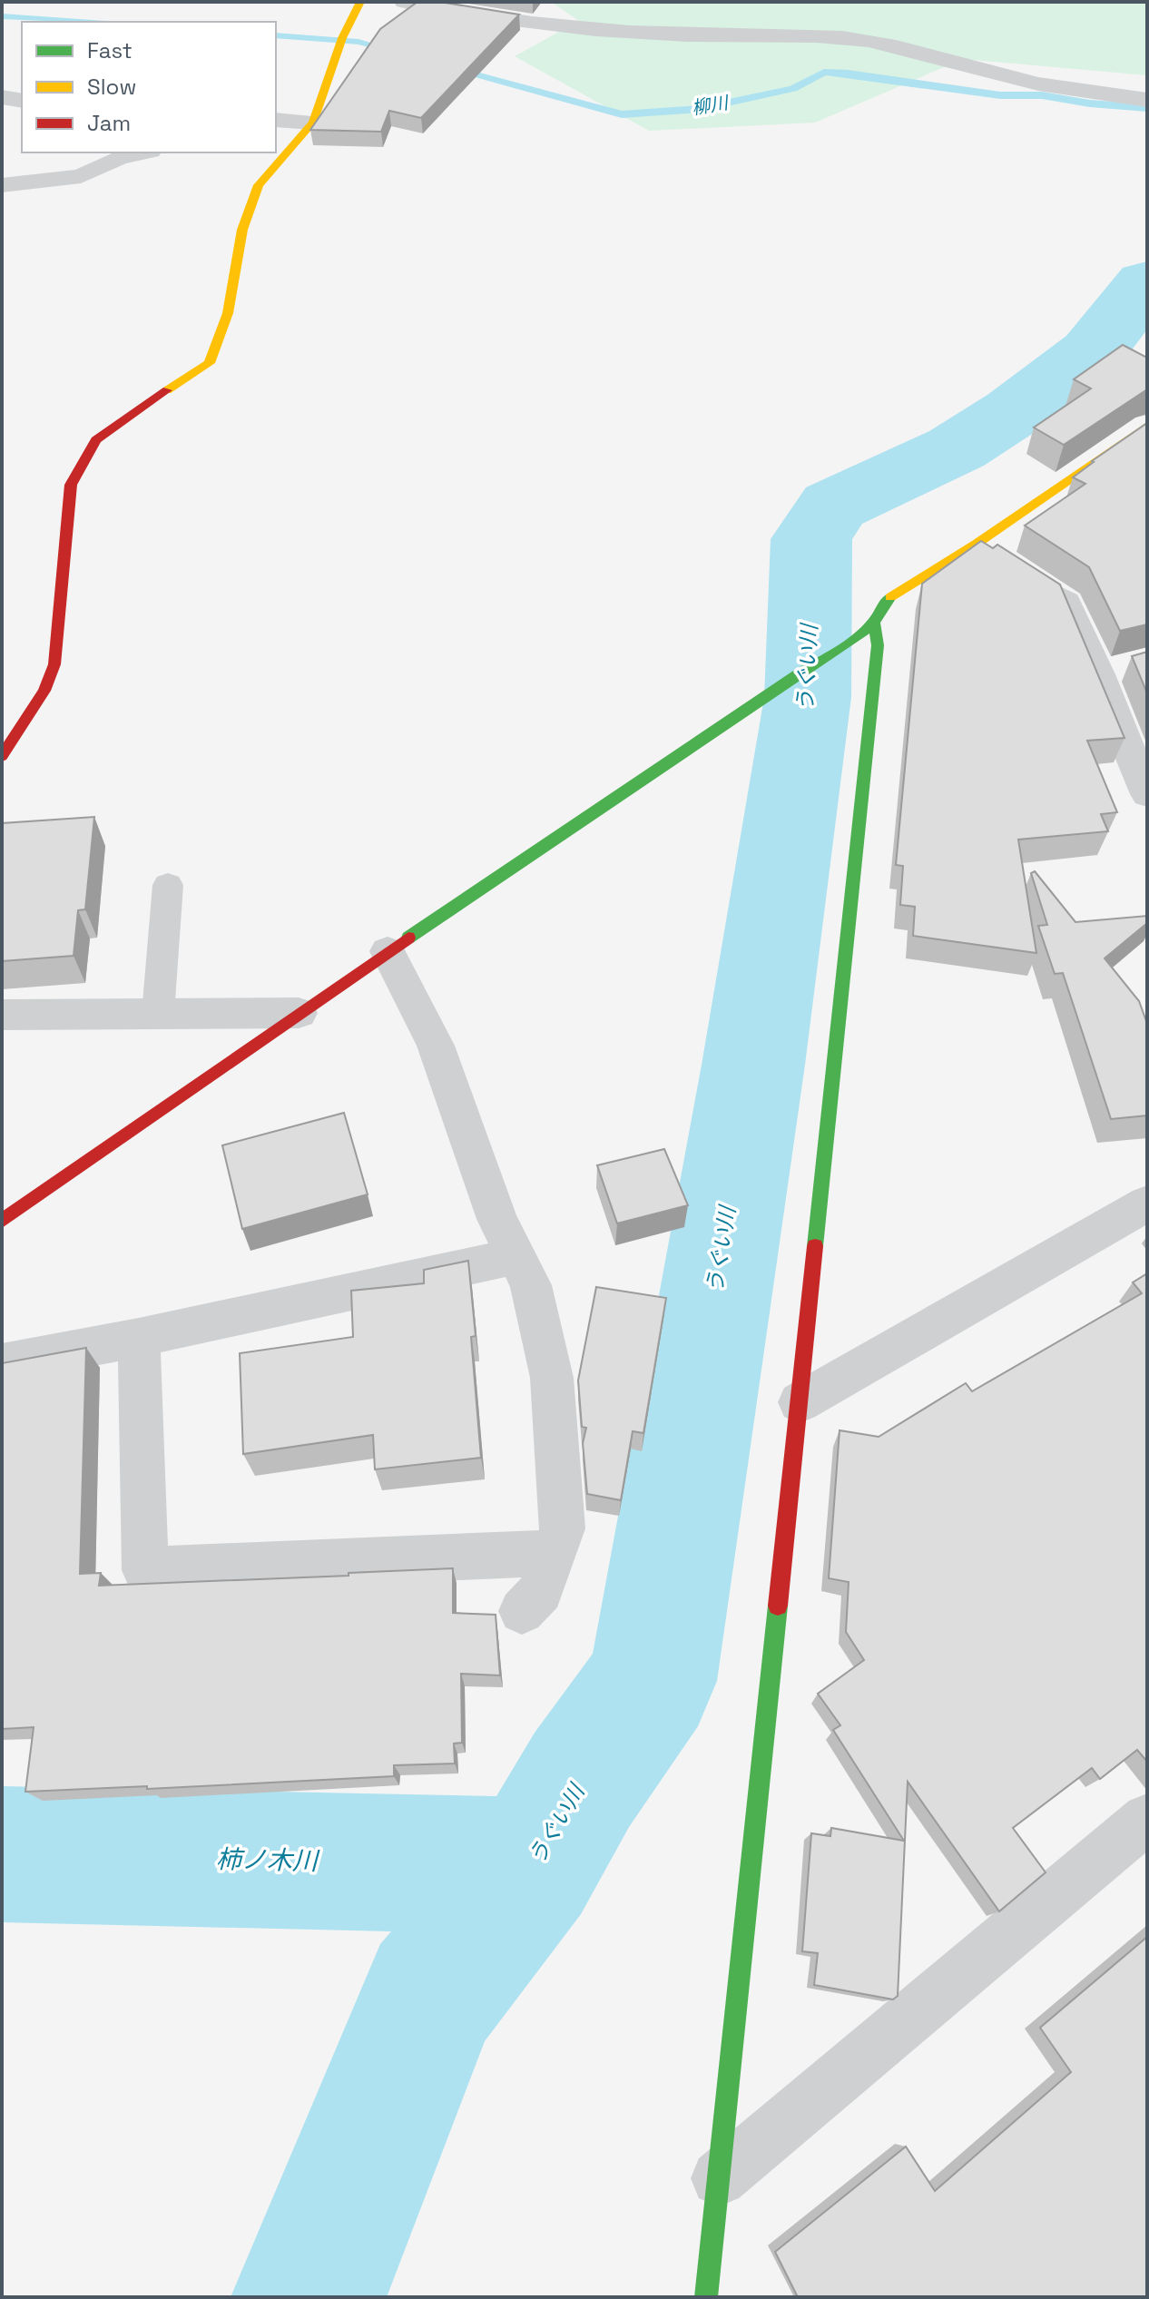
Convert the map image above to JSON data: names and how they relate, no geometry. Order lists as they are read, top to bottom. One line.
{"water":["柳川","うぐい川","柿ノ木川"],"legend":["Fast","Slow","Jam"]}
